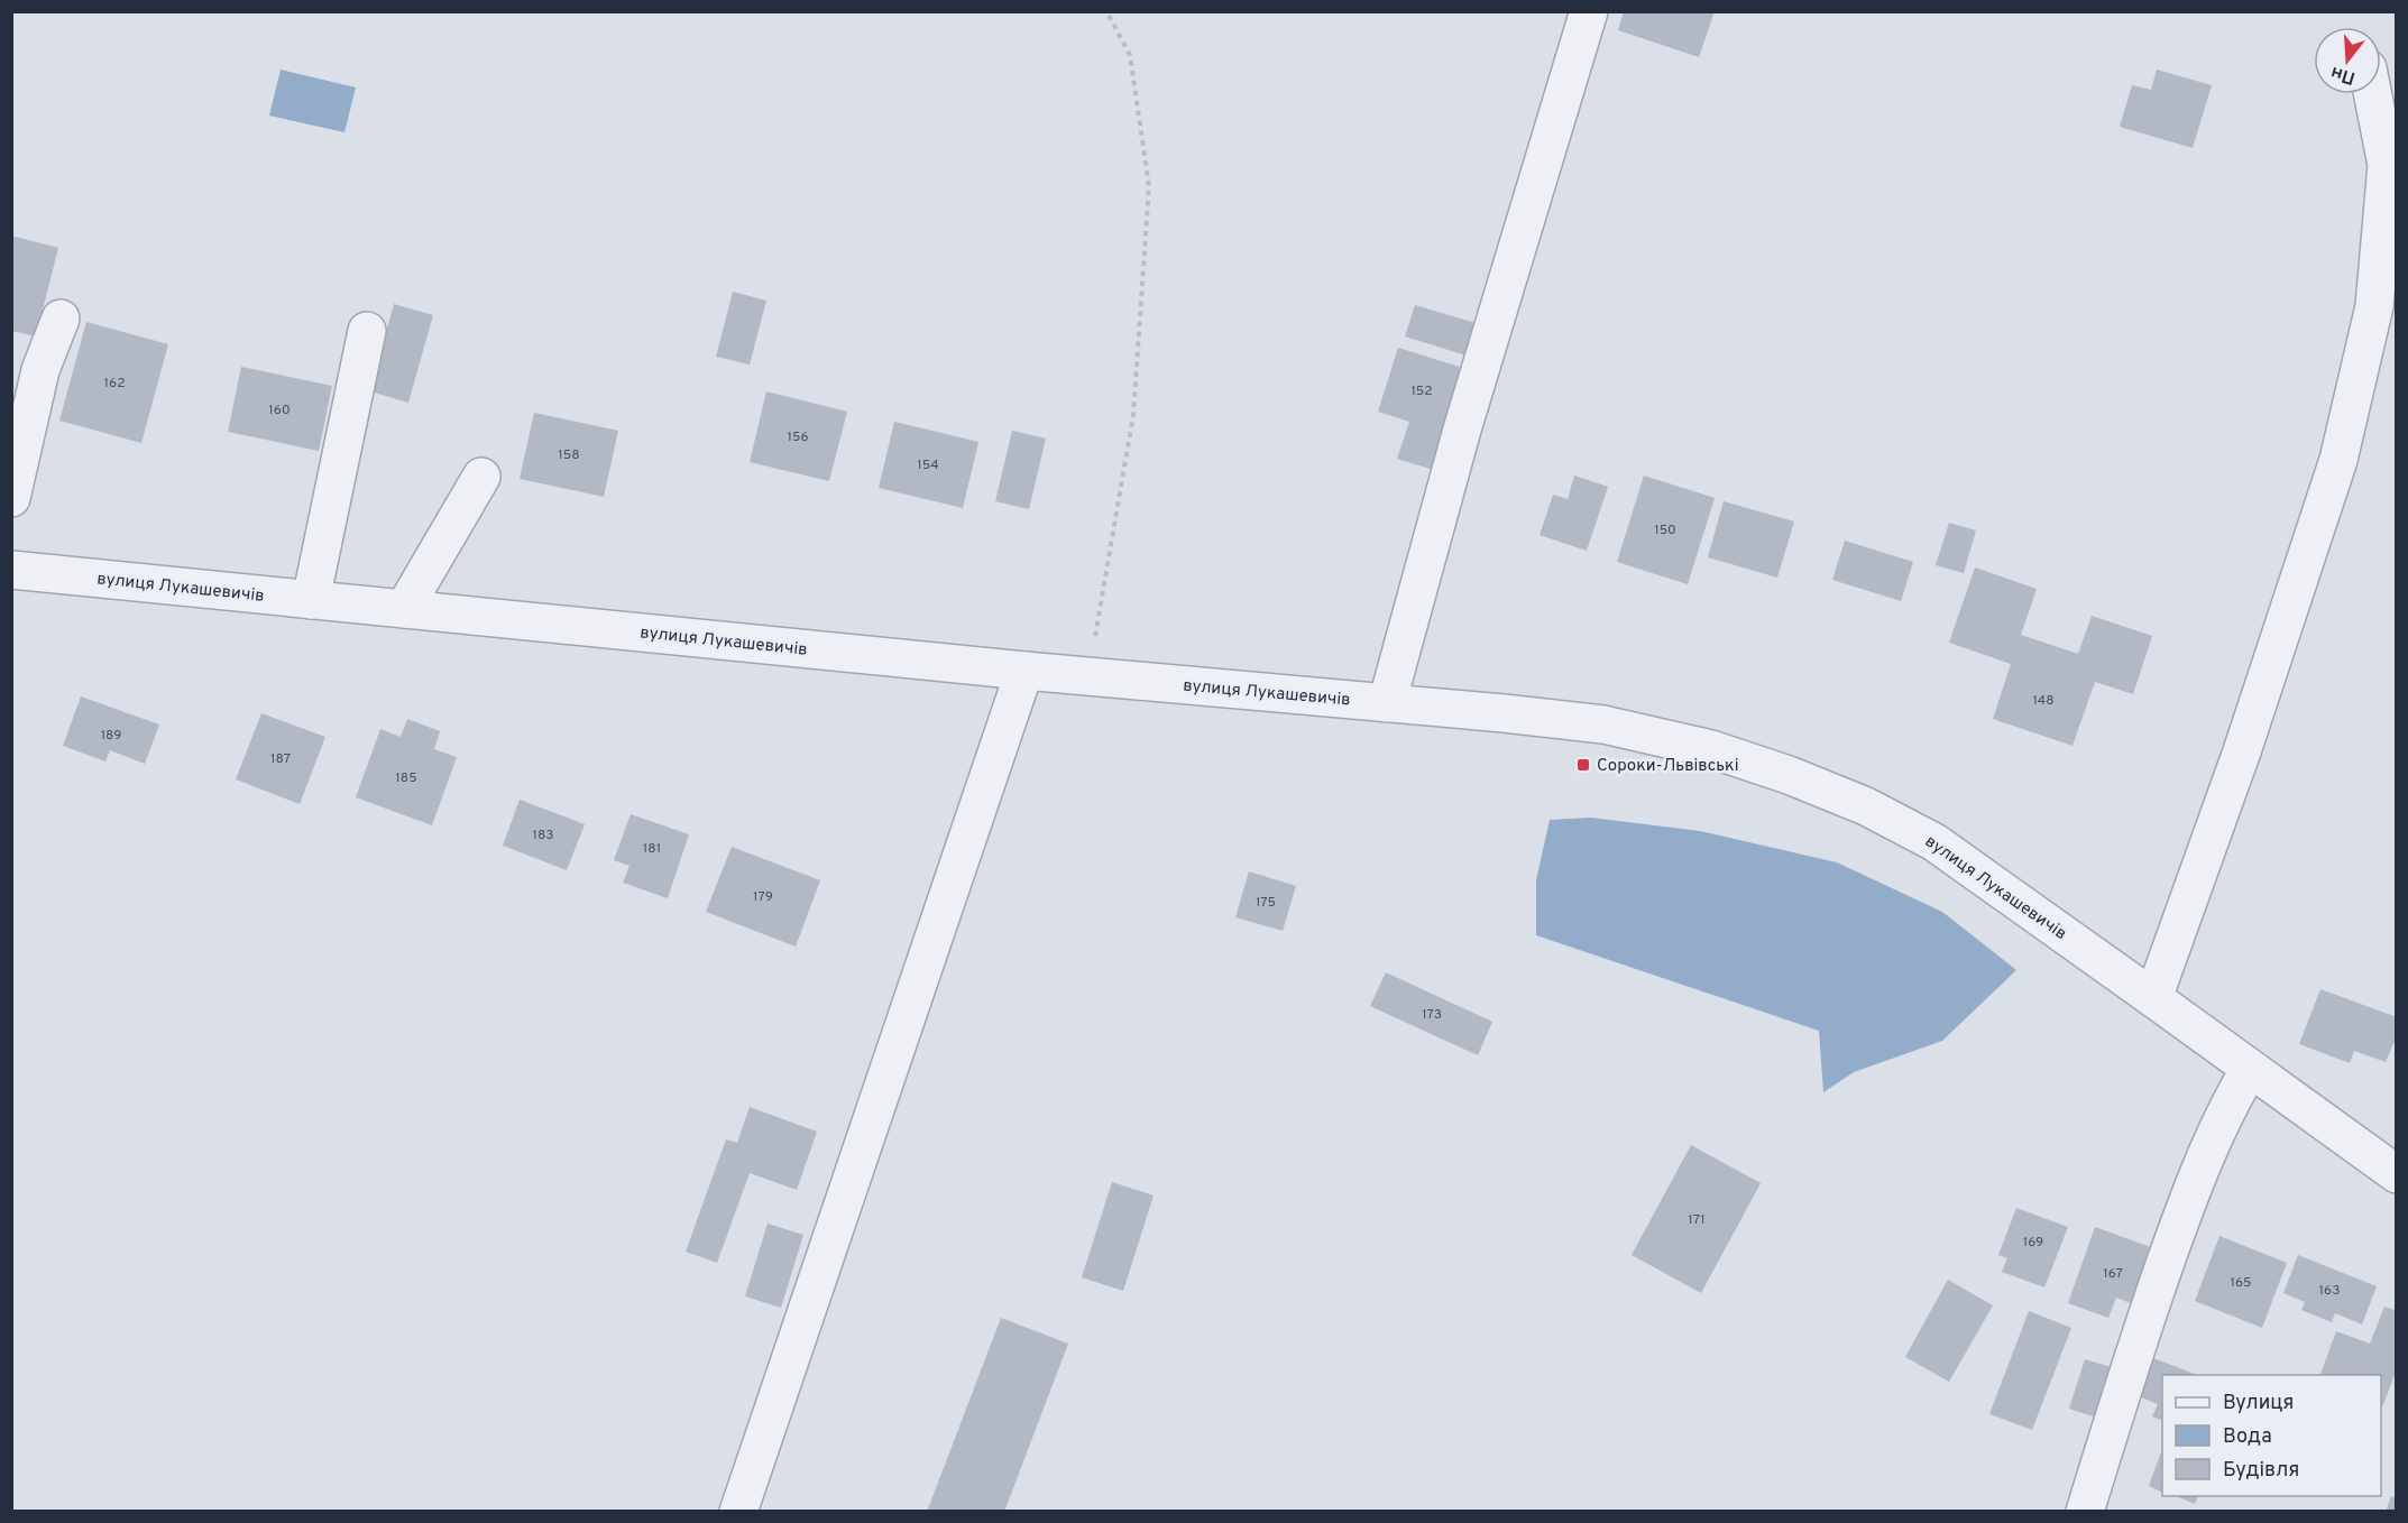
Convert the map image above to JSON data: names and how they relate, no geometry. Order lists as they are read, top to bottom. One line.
{"streets":{"street":["вулиця Лукашевичів"]},"places":{"transit":["Сороки-Львівські"]},"house_numbers":["162","152","160","156","158","154","150","148","189","187","185","183","181","179","175","173","171","169","167","165","163"],"legend":["Вулиця","Вода","Будівля"],"north":"bottom"}
